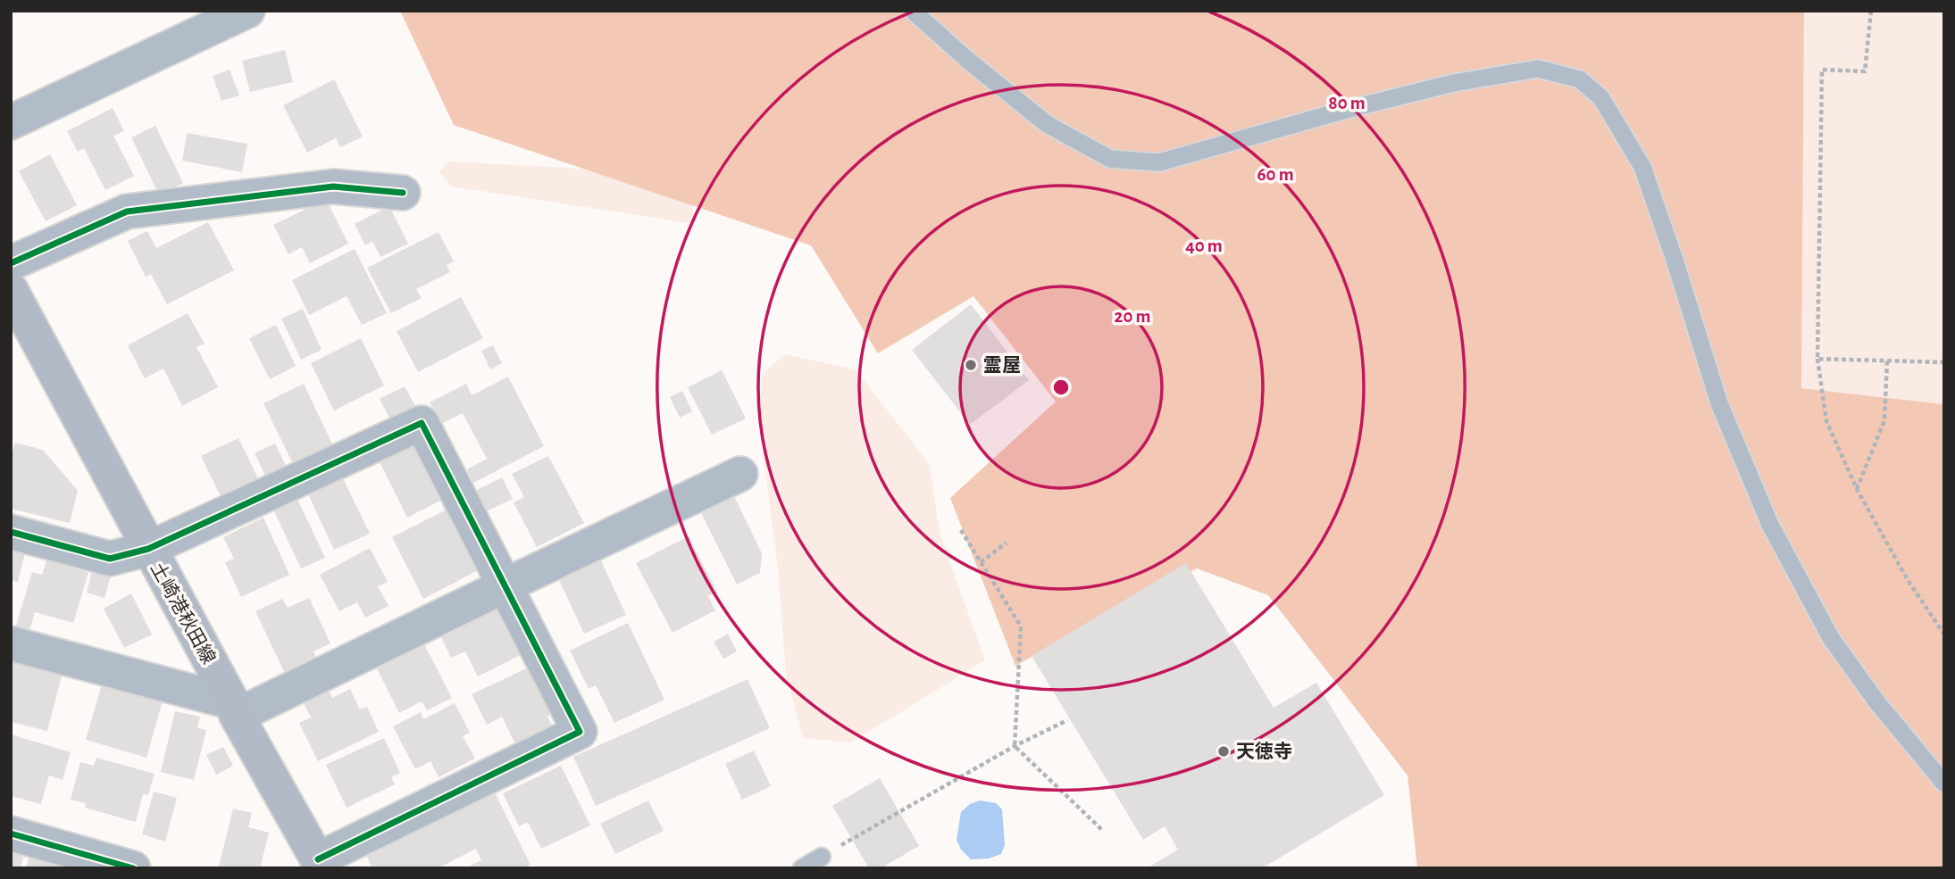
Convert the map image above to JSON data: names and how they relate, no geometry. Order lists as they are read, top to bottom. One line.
{"streets":{"main road":["土崎港秋田線"]},"places":["霊屋","天徳寺"],"rings":["80 m","60 m","40 m","20 m"]}
